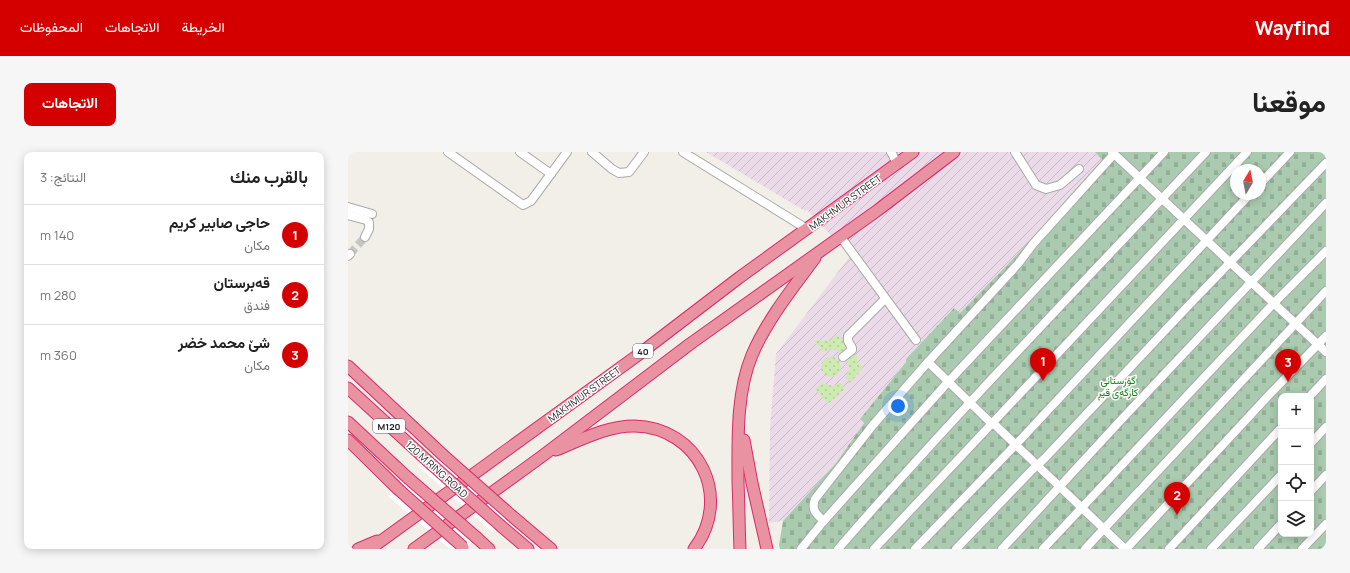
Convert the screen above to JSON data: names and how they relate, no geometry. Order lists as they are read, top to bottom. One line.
{"streets":{"highway":["MAKHMUR STREET","40","M120","120 M RING ROAD"]},"parks":["گۆڕستانی کارگەی قیڕ"],"north":"top","page":{"header":"Wayfind","nav":["الخريطة","الاتجاهات","المحفوظات"],"title":"موقعنا","buttons":"الاتجاهات","heading":["بالقرب منك","النتائج: 3"],"list":[{"mark":"1","name":"حاجی صابیر کریم","note":"مكان","value":"140 m"},{"mark":"2","name":"قەبرستان","note":"فندق","value":"280 m"},{"mark":"3","name":"شێ محمد خضر","note":"مكان","value":"360 m"}],"pins":["1","3","2"],"map_buttons":["+","−"]}}
